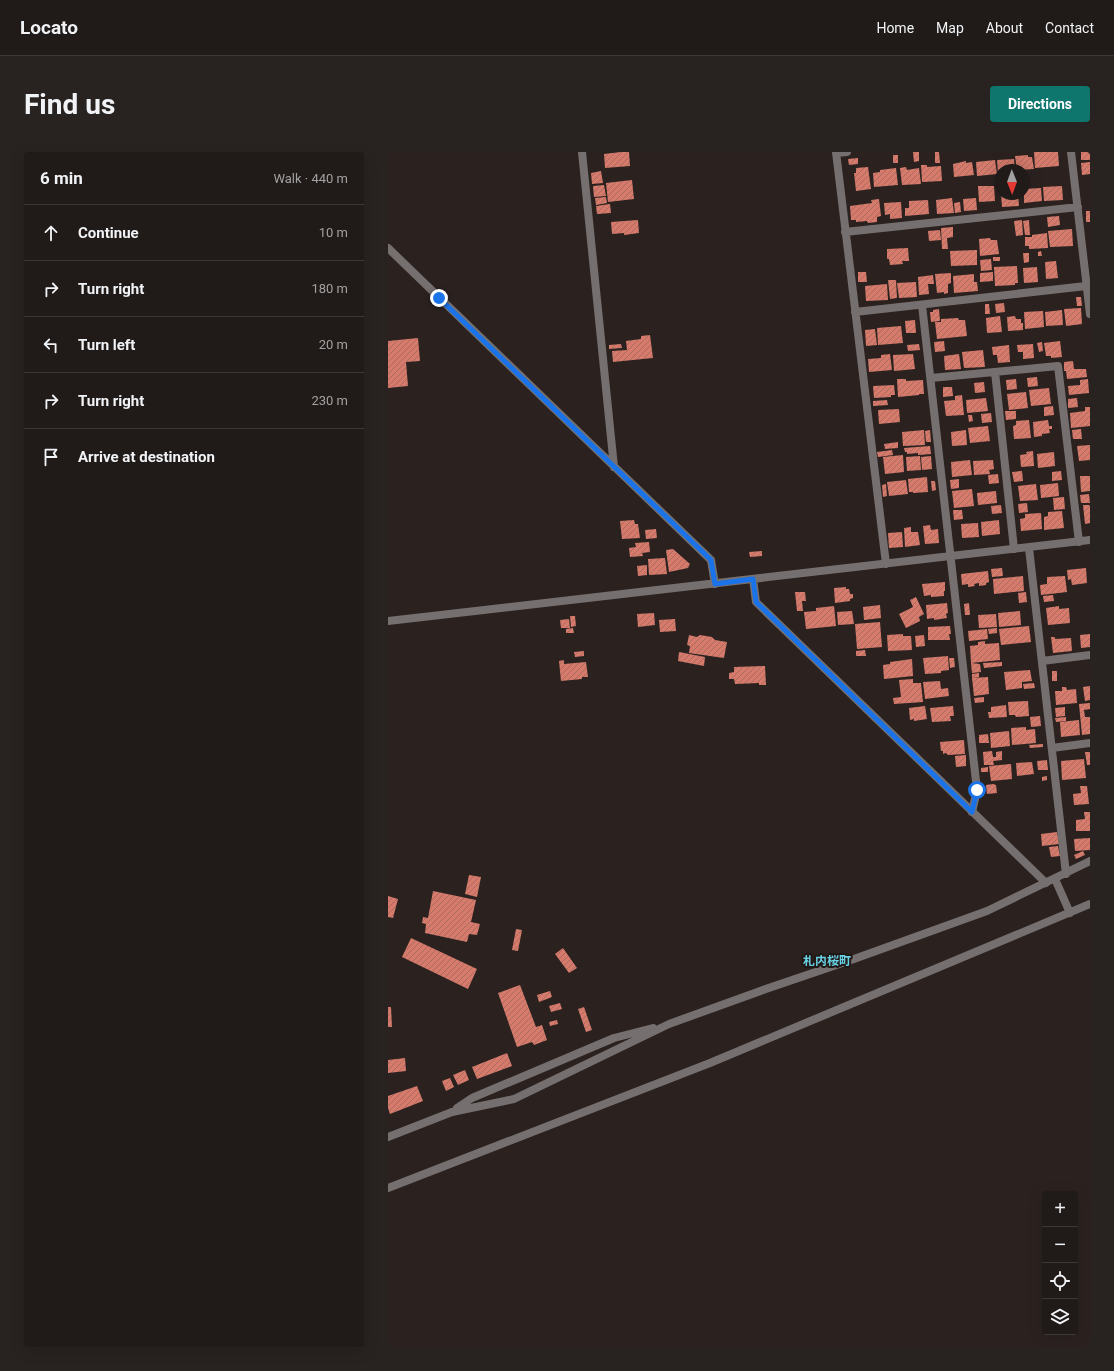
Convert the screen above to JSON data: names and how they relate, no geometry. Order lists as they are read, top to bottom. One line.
{"districts":["札内桜町"],"north":"bottom","page":{"header":"Locato","nav":["Home","Map","About","Contact"],"buttons":"Directions","title":"Find us","heading":["6 min","Walk · 440 m"],"list":[["Continue","10 m"],["Turn right","180 m"],["Turn left","20 m"],["Turn right","230 m"],"Arrive at destination"],"map_buttons":["+","−"]}}
